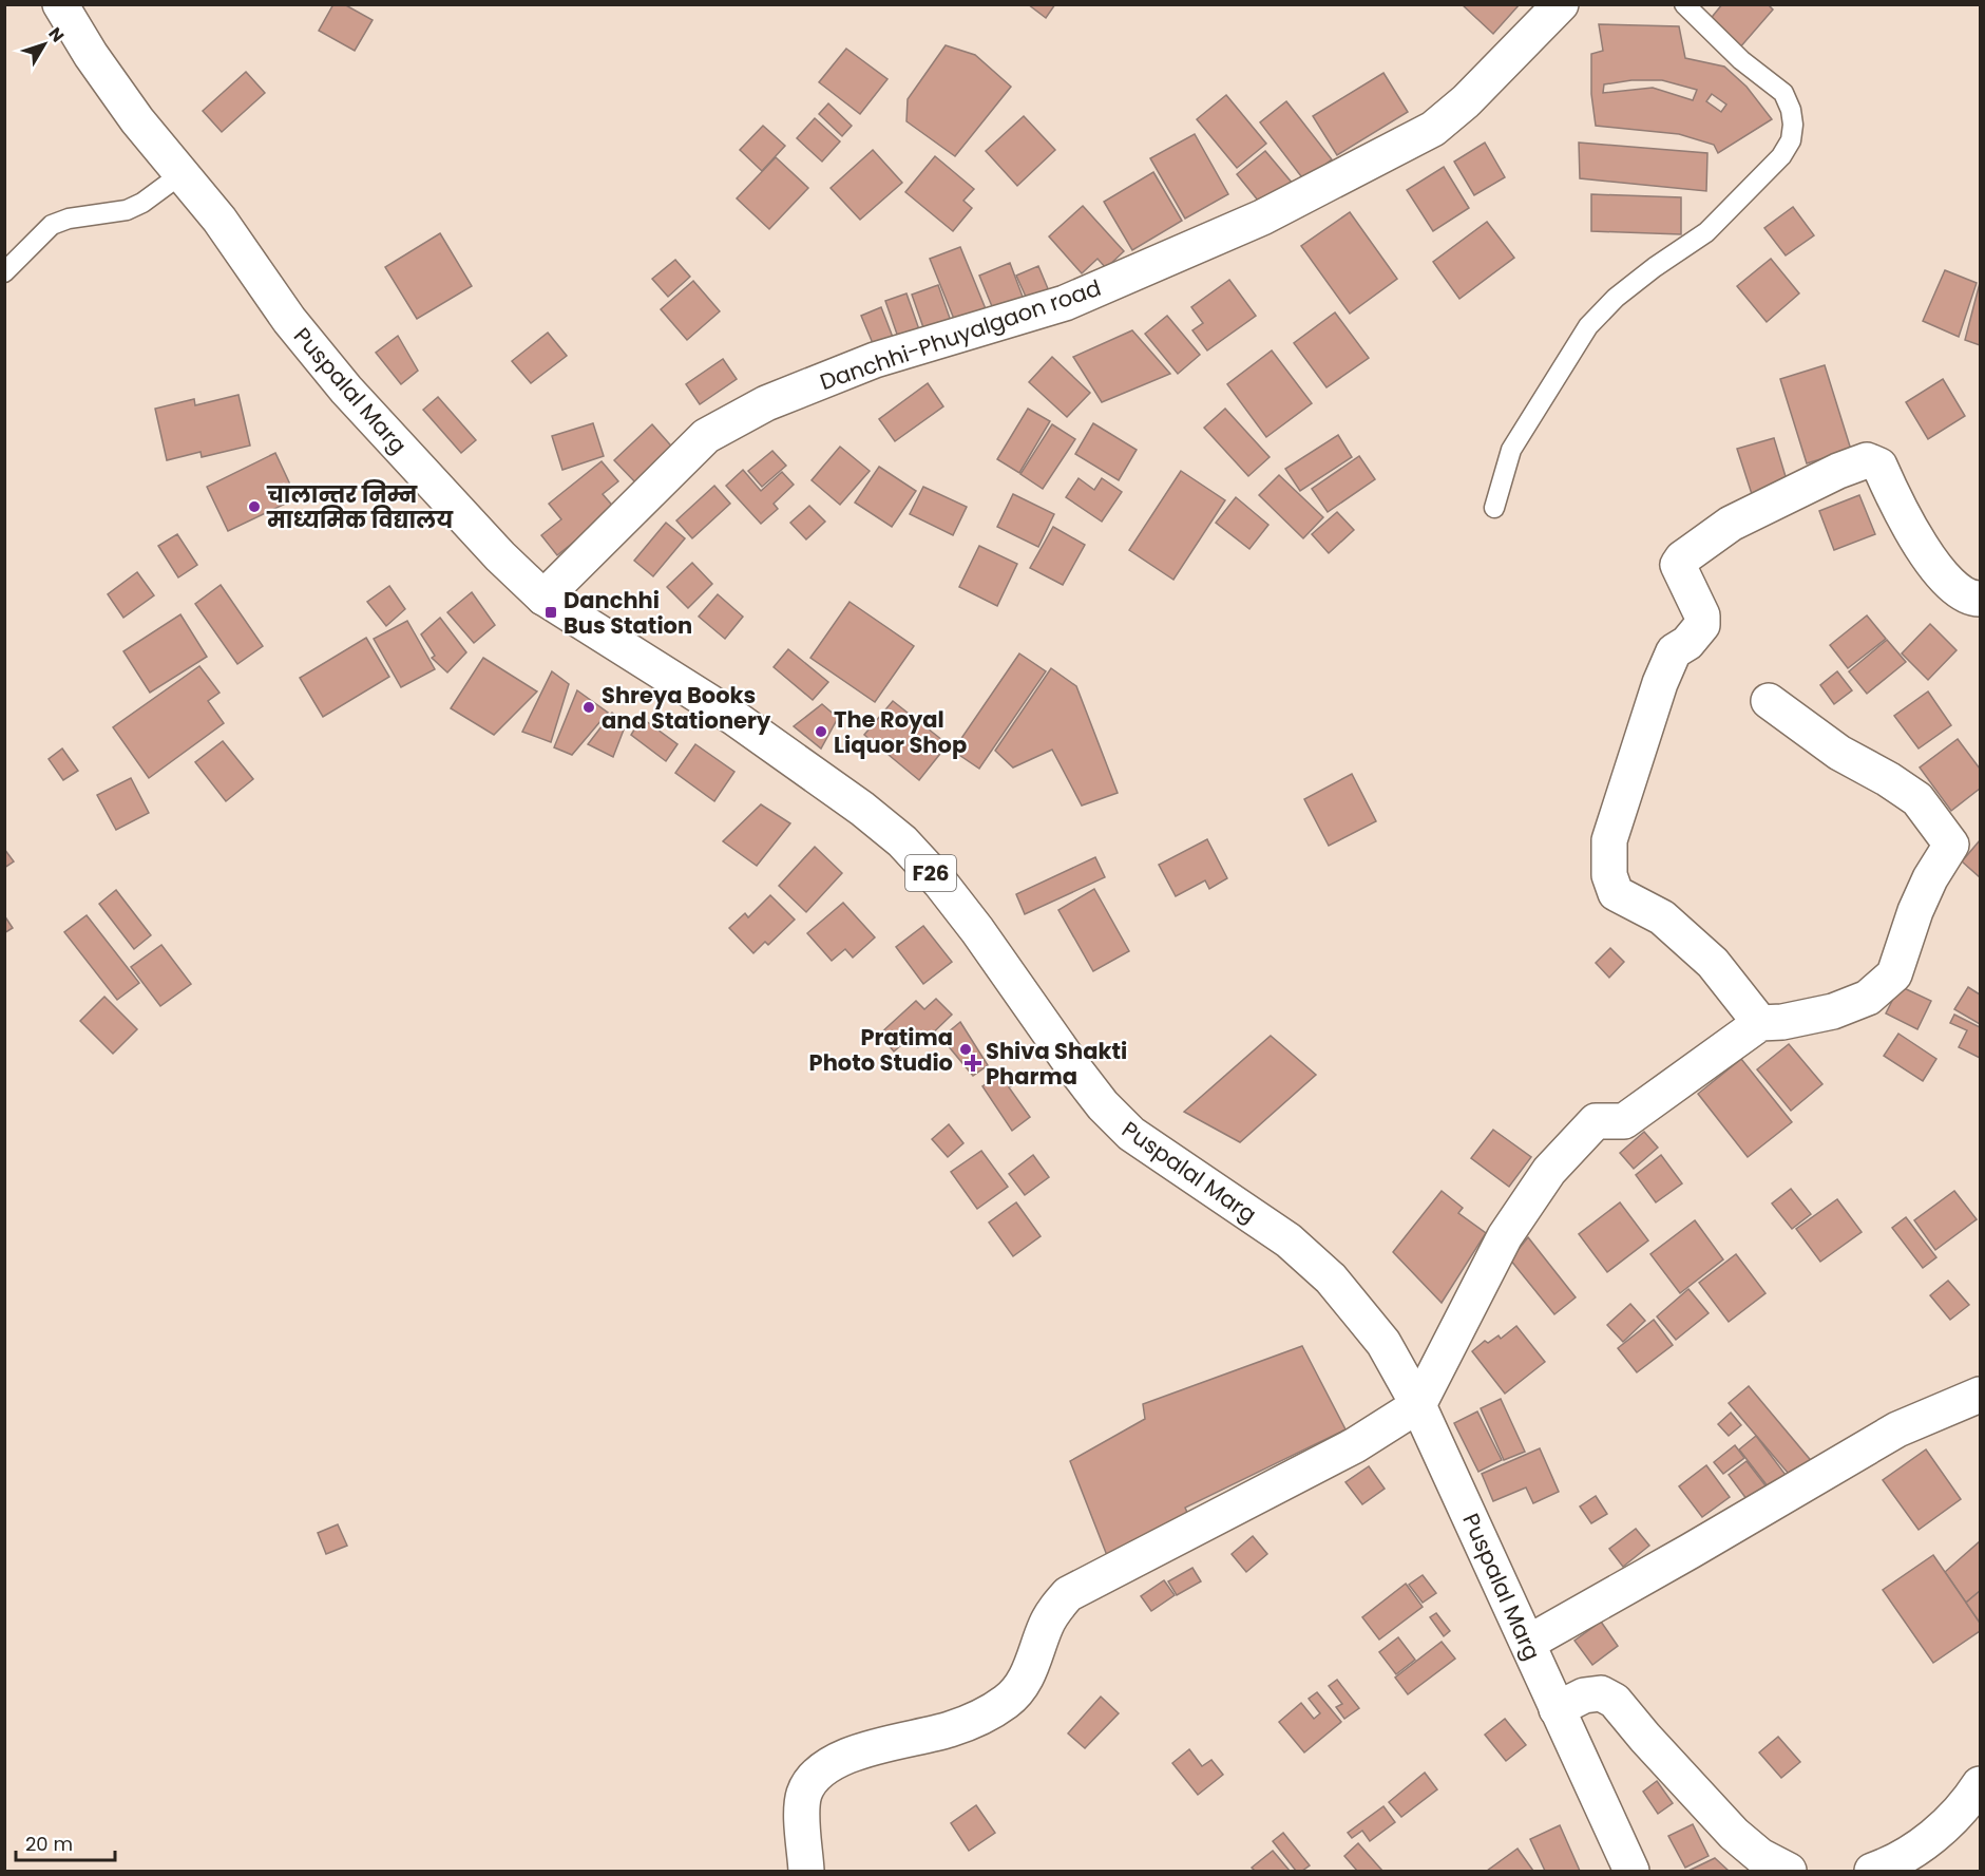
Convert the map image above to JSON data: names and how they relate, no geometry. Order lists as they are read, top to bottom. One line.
{"streets":{"street":["Danchhi-Phuyalgaon road","Puspalal Marg","F26"]},"crossings":[["Danchhi-Phuyalgaon road","Puspalal Marg"]],"places":{"other":["चालान्तर निम्न माध्यमिक विद्यालय","Shreya Books and Stationery","The Royal Liquor Shop","Pratima Photo Studio"],"transit":["Danchhi Bus Station"],"health":["Shiva Shakti Pharma"]},"scale_bar":"20 m","north":"top right"}
